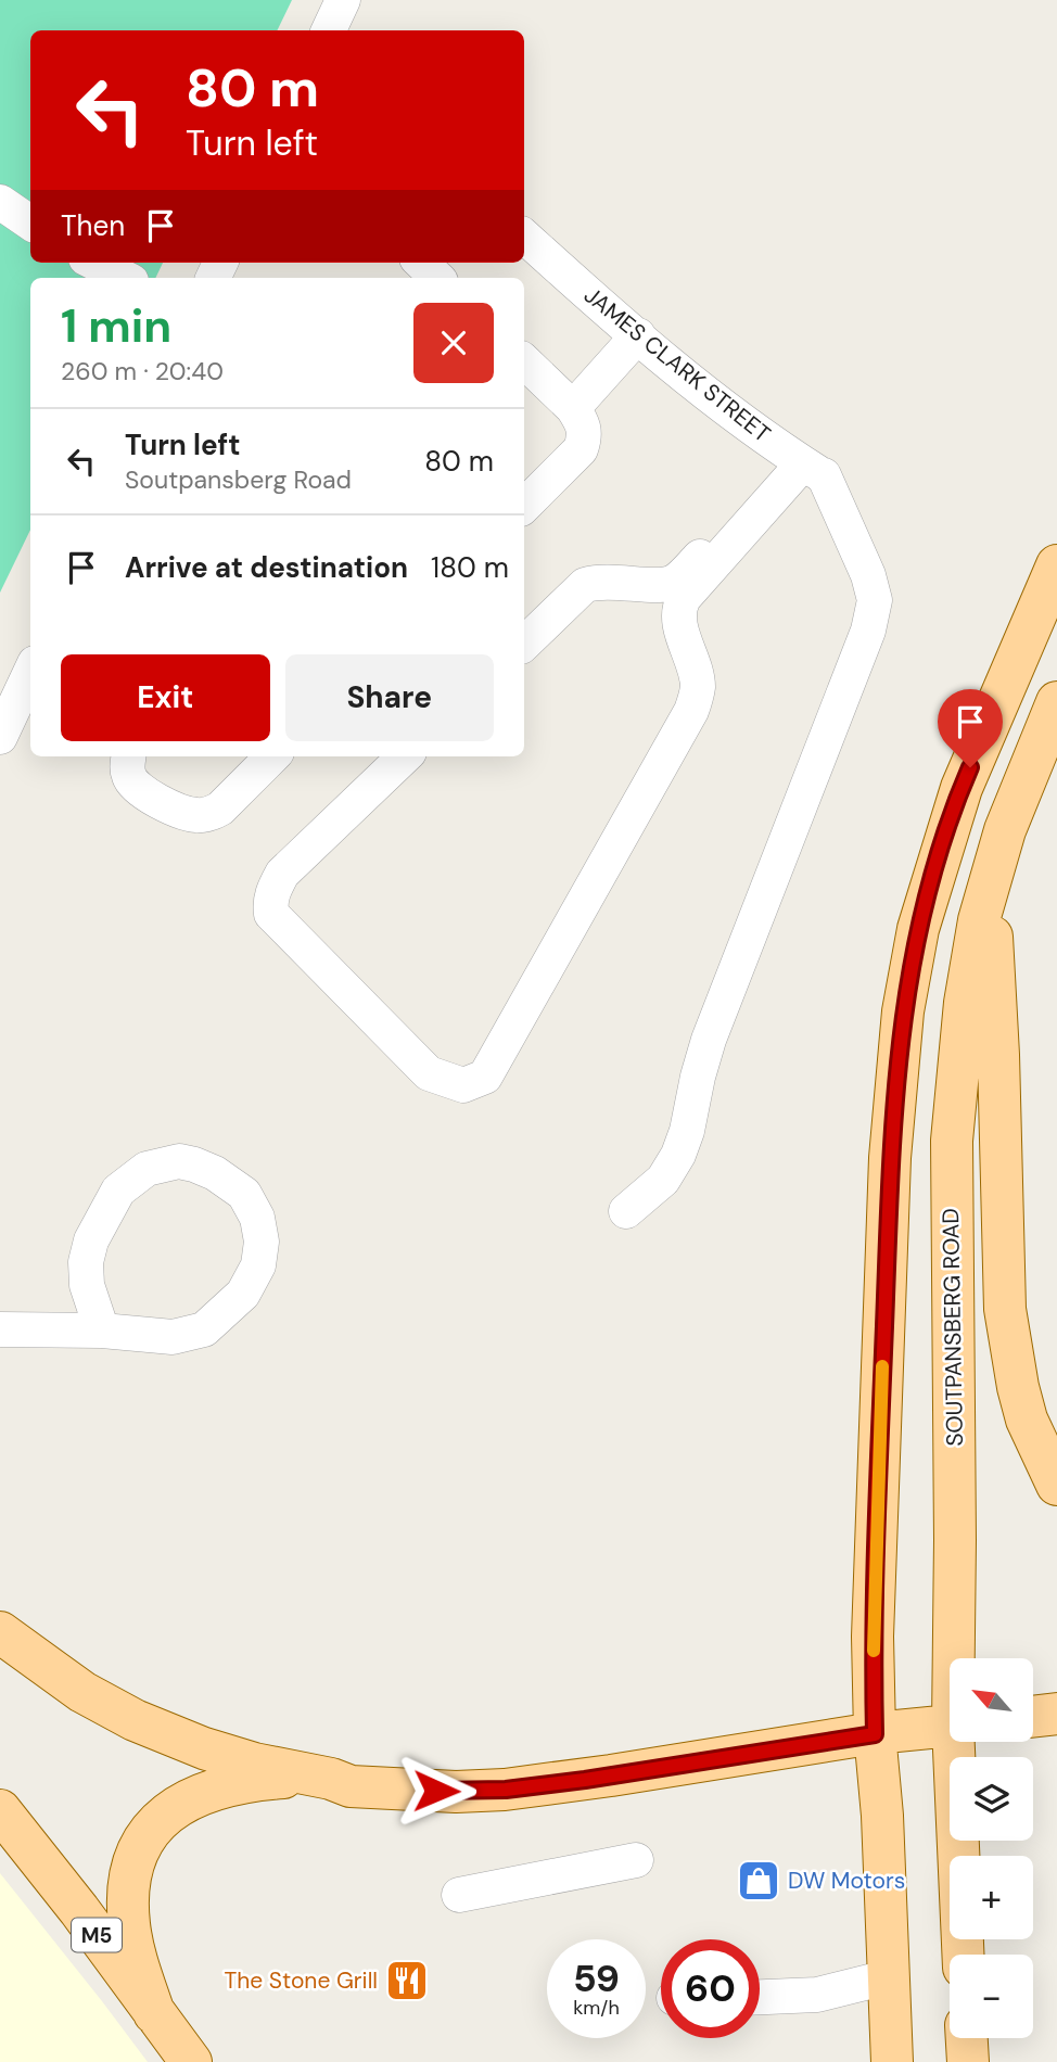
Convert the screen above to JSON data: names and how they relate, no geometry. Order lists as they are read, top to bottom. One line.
{"streets":{"main road":["SOUTPANSBERG ROAD","M5"],"street":["JAMES CLARK STREET"]},"places":{"shop":["DW Motors"],"restaurant":["The Stone Grill"]},"north":"top left","page":{"turn":["80 m","Turn left"],"then":"Then","heading":["1 min","260 m · 20:40"],"list":[{"name":"Turn left","note":"Soutpansberg Road","value":"80 m"},{"name":"Arrive at destination","value":"180 m"}],"buttons":["Exit","Share"],"map_buttons":["+","−"],"speed":"59 km/h","limit":"60"}}
